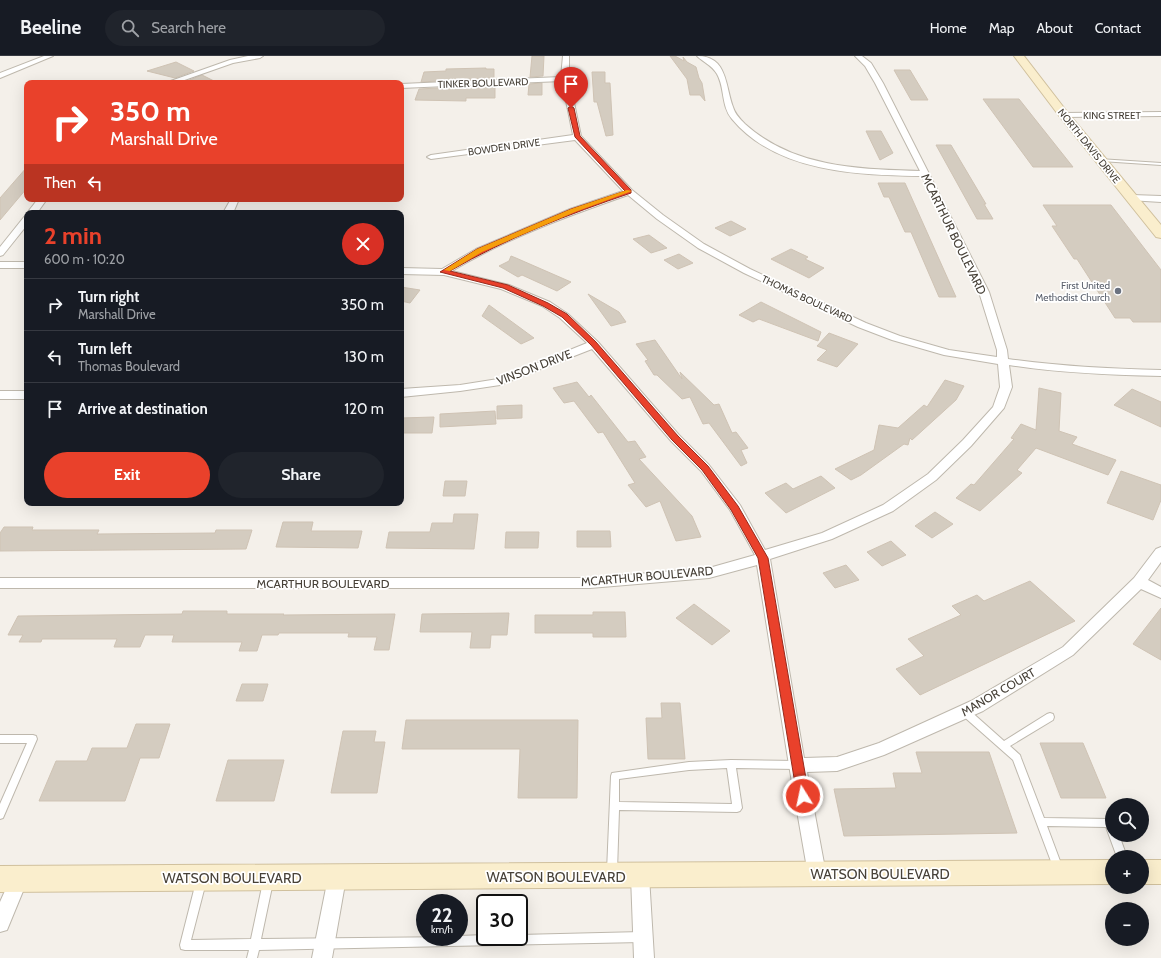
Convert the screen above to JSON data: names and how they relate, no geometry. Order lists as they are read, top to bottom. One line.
{"streets":{"main road":["NORTH DAVIS DRIVE","WATSON BOULEVARD"],"street":["TINKER BOULEVARD","KING STREET","BOWDEN DRIVE","MCARTHUR BOULEVARD","THOMAS BOULEVARD","VINSON DRIVE","MANOR COURT"]},"crossings":[["KING STREET","NORTH DAVIS DRIVE"],["BOWDEN DRIVE","THOMAS BOULEVARD"],["MCARTHUR BOULEVARD","THOMAS BOULEVARD"]],"places":["First United Methodist Church"],"page":{"header":"Beeline","search":"Search here","nav":["Home","Map","About","Contact"],"turn":["350 m","Marshall Drive"],"then":"Then","heading":["2 min","600 m · 10:20"],"list":[{"name":"Turn right","note":"Marshall Drive","value":"350 m"},{"name":"Turn left","note":"Thomas Boulevard","value":"130 m"},{"name":"Arrive at destination","value":"120 m"}],"buttons":["Exit","Share"],"map_buttons":["+","−"],"speed":"22 km/h","limit":"30"}}
